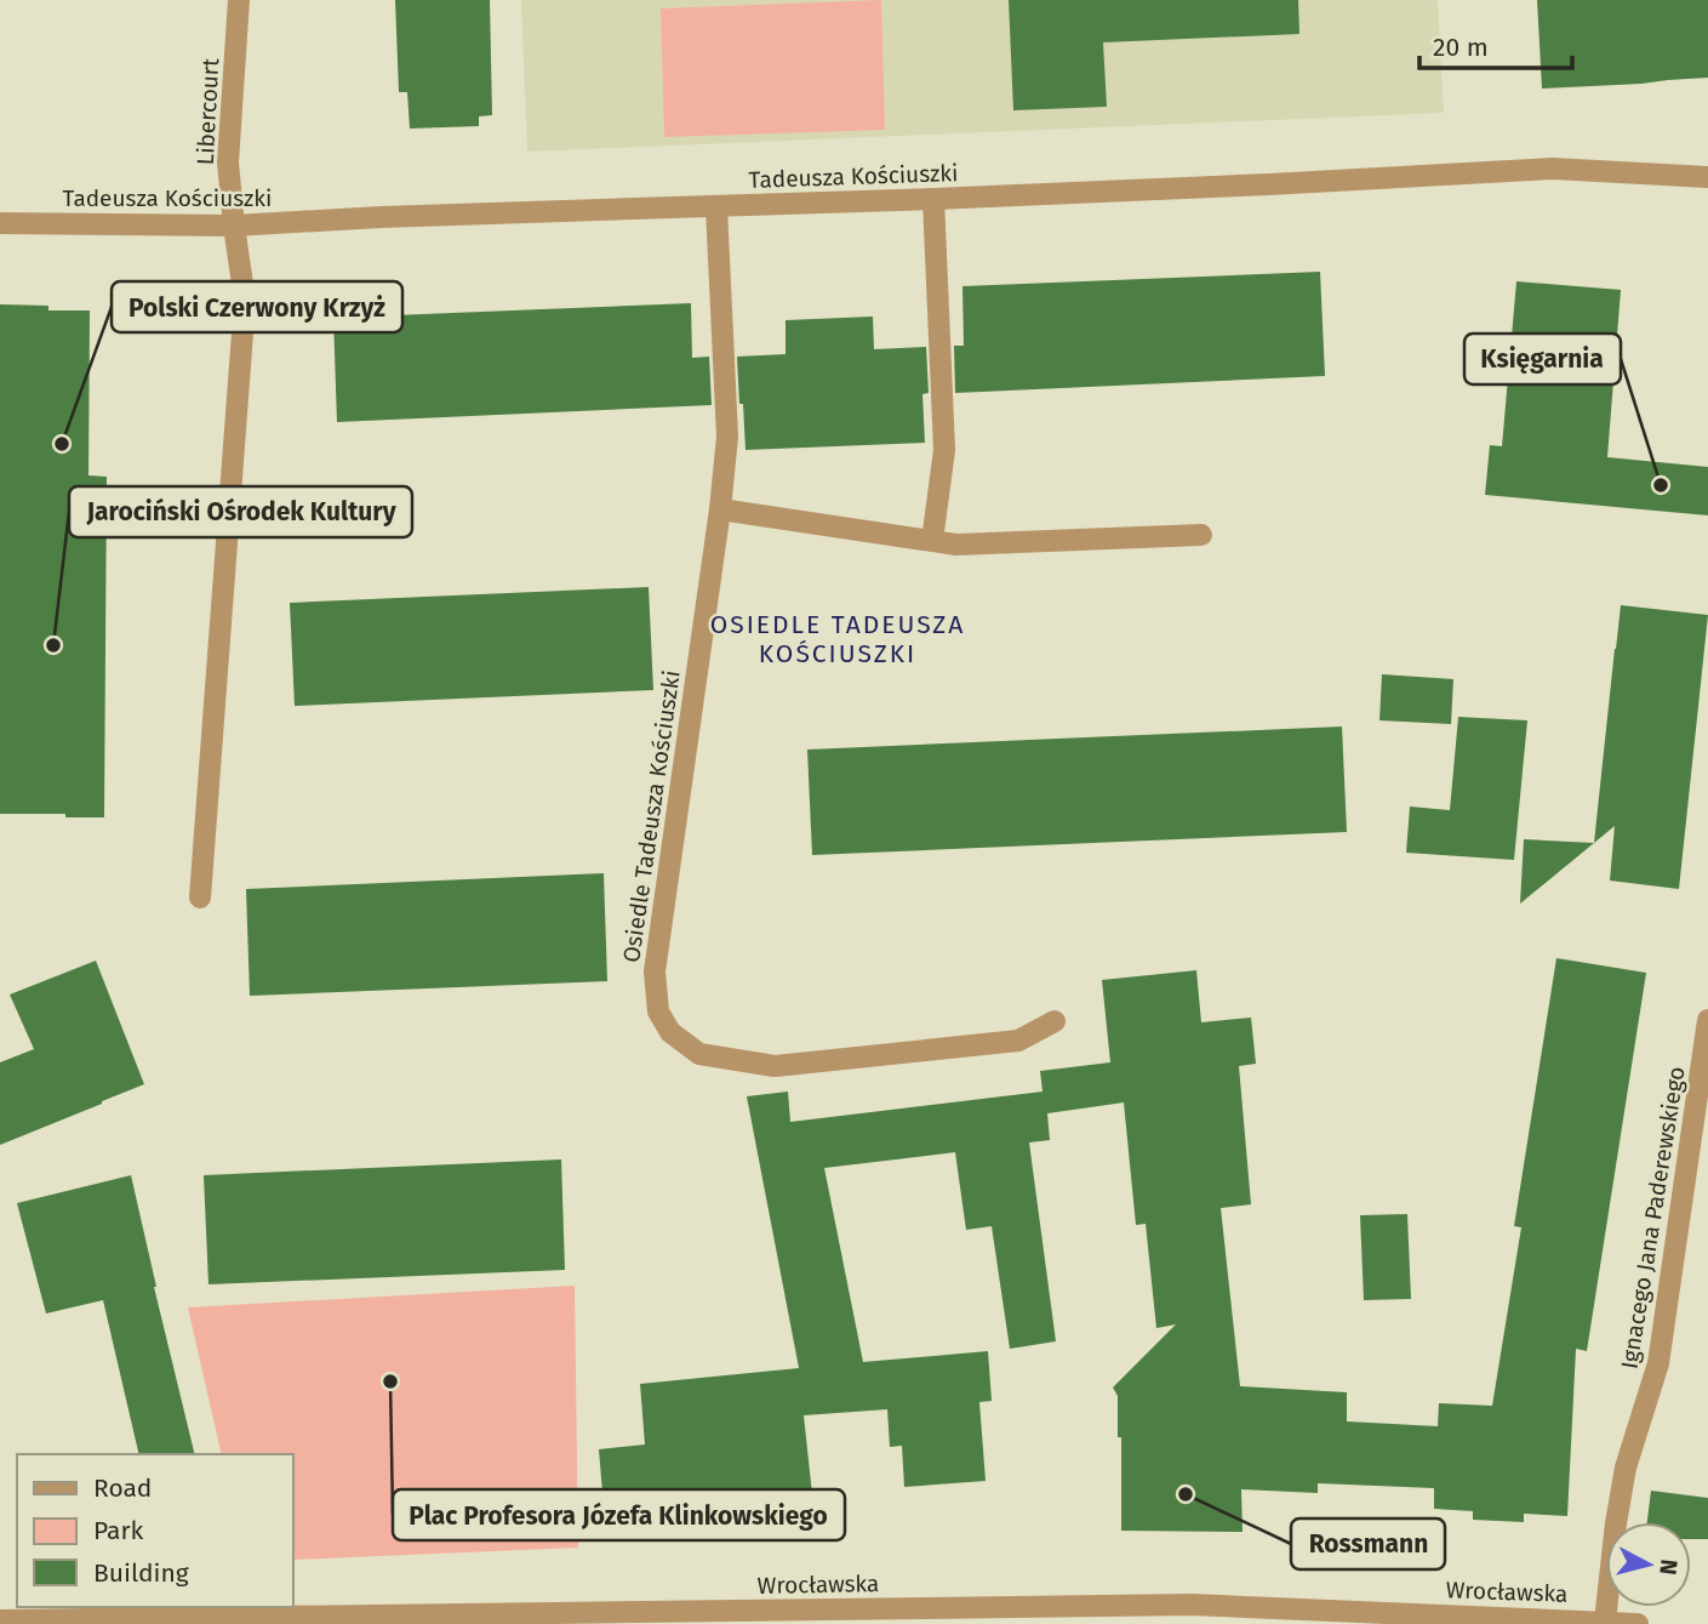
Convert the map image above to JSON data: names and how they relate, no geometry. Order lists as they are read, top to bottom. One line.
{"streets":{"street":["Libercourt","Tadeusza Kościuszki","Osiedle Tadeusza Kościuszki","Ignacego Jana Paderewskiego","Wrocławska"]},"crossings":[["Libercourt","Tadeusza Kościuszki"],["Tadeusza Kościuszki","Osiedle Tadeusza Kościuszki"],["Ignacego Jana Paderewskiego","Wrocławska"]],"districts":["OSIEDLE TADEUSZA KOŚCIUSZKI"],"places":["Polski Czerwony Krzyż","Księgarnia","Jarociński Ośrodek Kultury","Plac Profesora Józefa Klinkowskiego","Rossmann"],"legend":["Road","Park","Building"],"scale_bar":"20 m","north":"right"}
